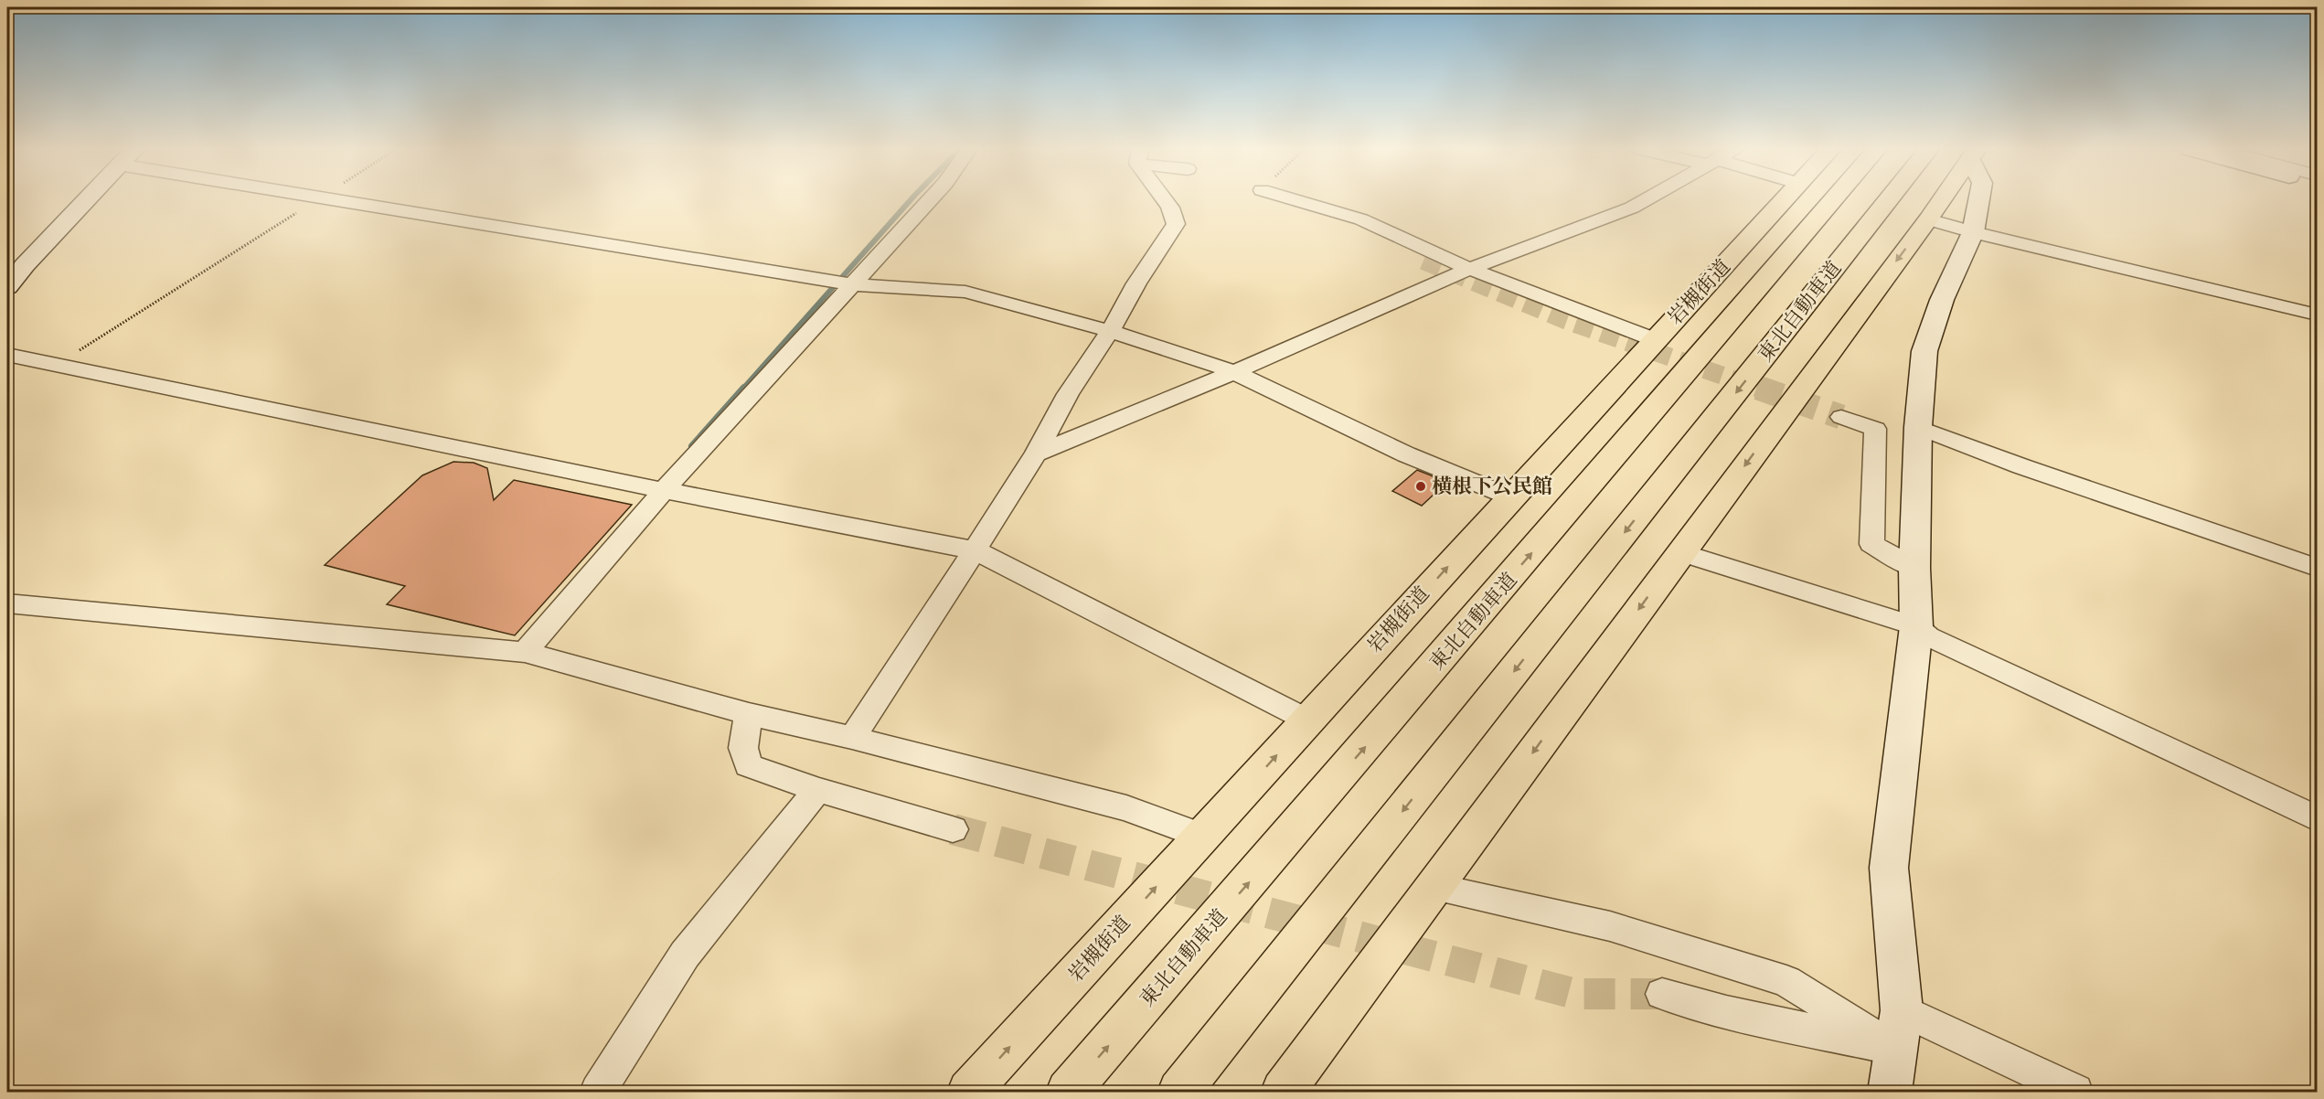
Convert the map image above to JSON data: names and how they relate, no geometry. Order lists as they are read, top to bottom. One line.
{"streets":{"highway":["岩槻街道","東北自動車道"]},"places":["横根下公民館"]}
